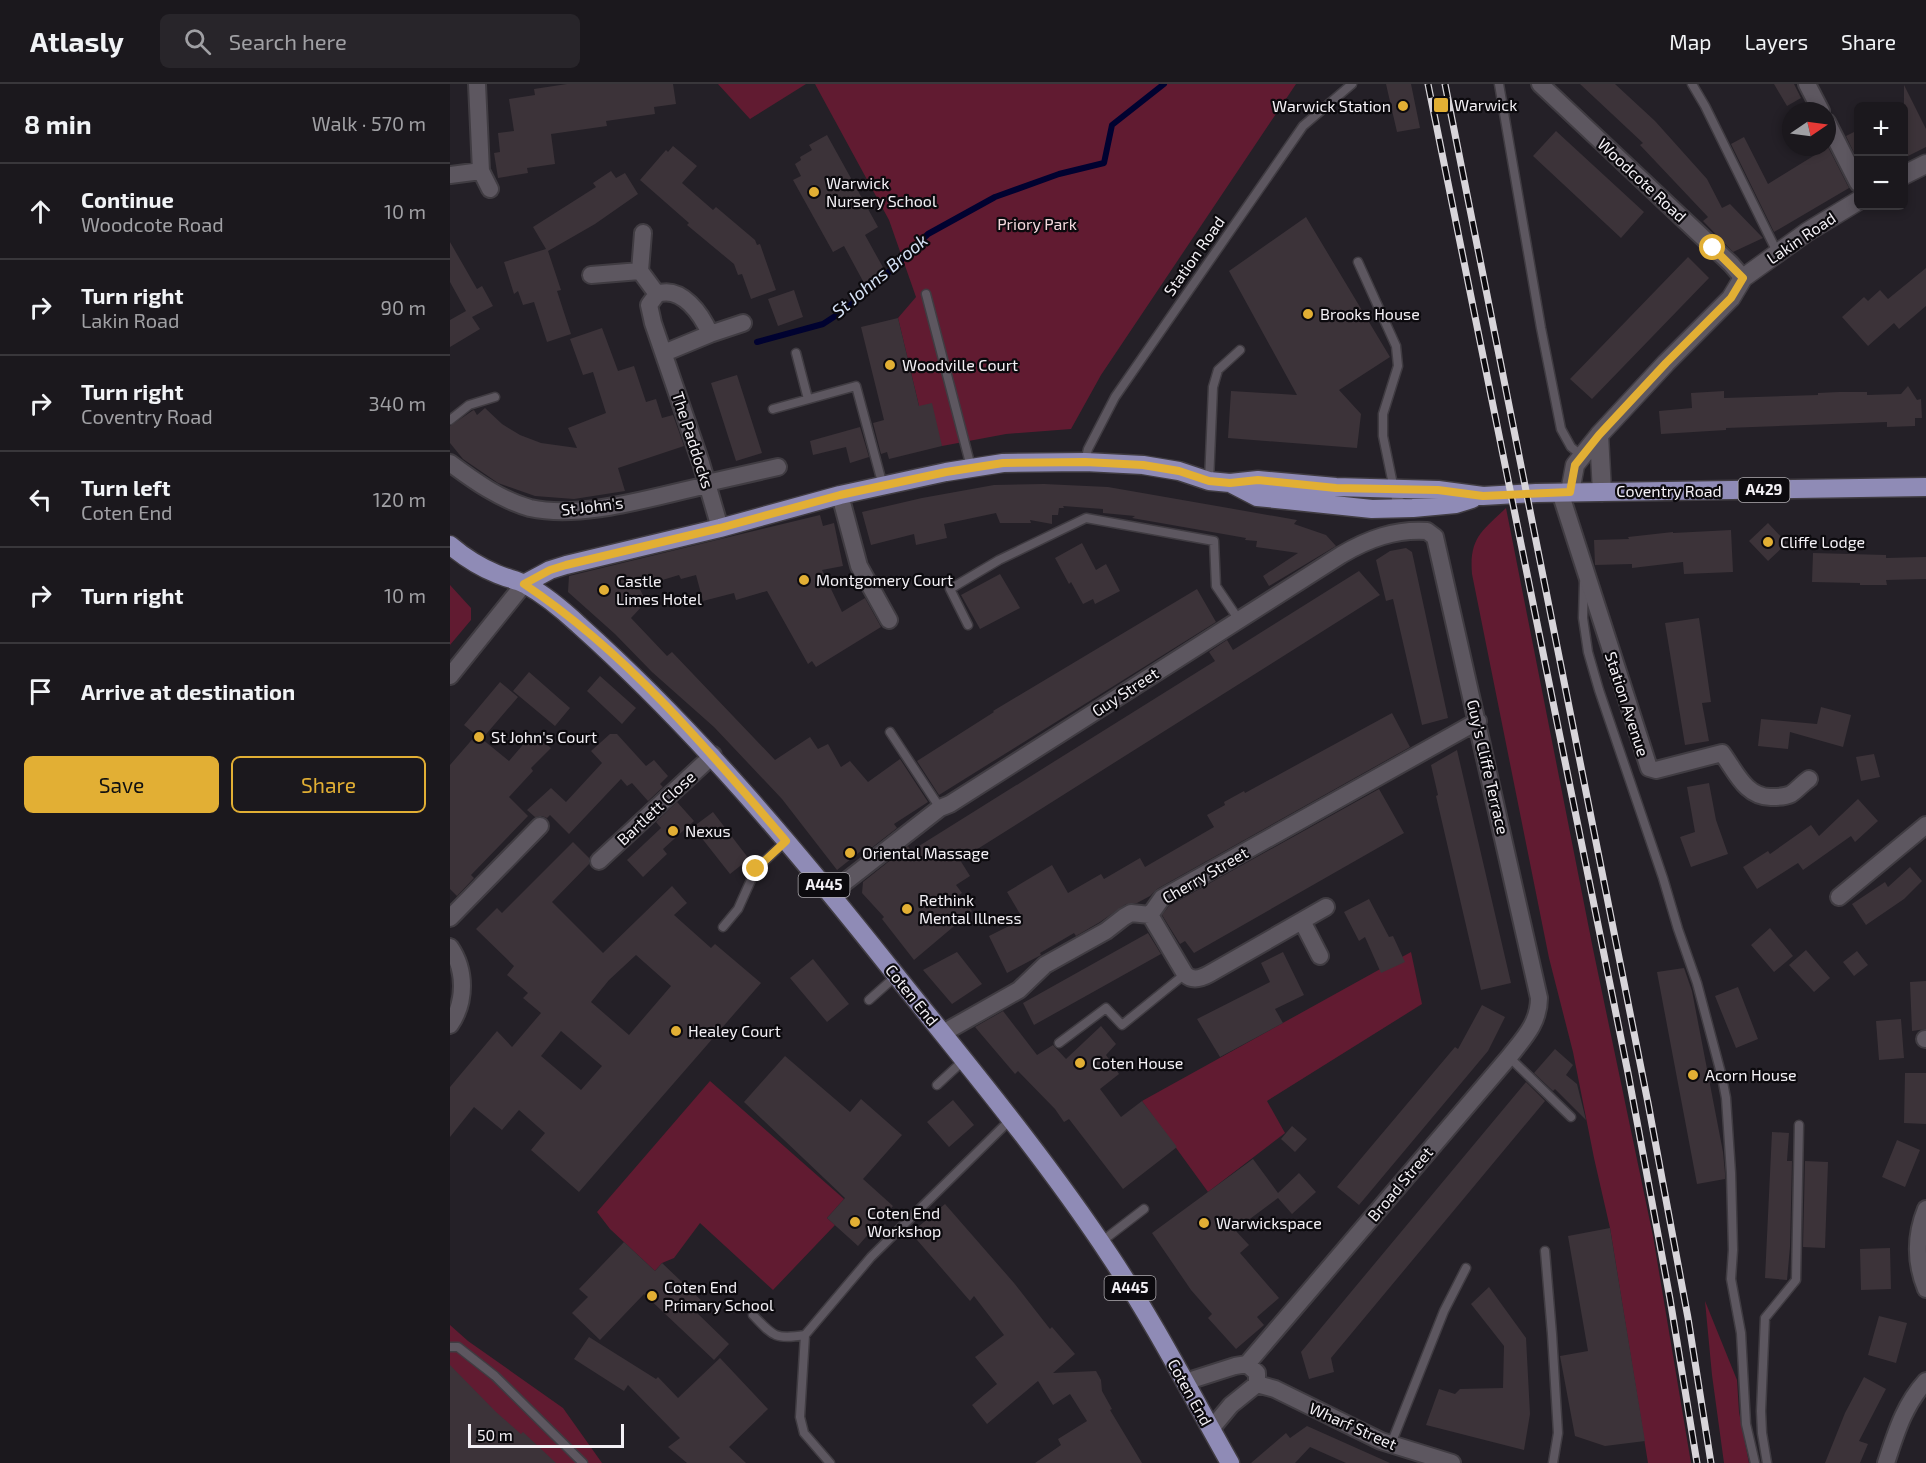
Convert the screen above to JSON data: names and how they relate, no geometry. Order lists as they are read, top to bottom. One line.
{"streets":{"main road":["A429","Coventry Road","A445","Coten End"],"street":["Woodcote Road","Lakin Road","The Paddocks","St John's","Guy Street","Station Avenue","Guy's Cliffe Terrace","Bartlett Close","Cherry Street","Broad Street","Wharf Street"],"lane":["Station Road"]},"crossings":[["Woodcote Road","Lakin Road"],["Lakin Road","Coventry Road"],["Lakin Road","Station Avenue"],["Station Road","Coventry Road"],["The Paddocks","Coventry Road"],["The Paddocks","St John's"],["Coventry Road","Station Avenue"],["Coventry Road","Coten End"],["Guy Street","Guy's Cliffe Terrace"],["Guy Street","Coten End"],["Guy's Cliffe Terrace","Cherry Street"],["Guy's Cliffe Terrace","Broad Street"],["Bartlett Close","Coten End"],["Cherry Street","Coten End"]],"water":["St Johns Brook"],"parks":["Priory Park"],"places":{"transit":["Warwick"],"other":["Warwick Station","Warwick Nursery School","Brooks House","Woodville Court","Cliffe Lodge","Montgomery Court","Castle Limes Hotel","St John's Court","Nexus","Oriental Massage","Rethink Mental Illness","Healey Court","Coten House","Acorn House","Coten End Workshop","Warwickspace","Coten End Primary School"]},"scale_bar":"50 m","north":"right","page":{"header":"Atlasly","search":"Search here","nav":["Map","Layers","Share"],"heading":["8 min","Walk · 570 m"],"map_buttons":["+","−"],"list":[["Continue","Woodcote Road","10 m"],["Turn right","Lakin Road","90 m"],["Turn right","Coventry Road","340 m"],["Turn left","Coten End","120 m"],["Turn right","10 m"],"Arrive at destination"],"buttons":["Save","Share"],"scale":"50 m"}}
